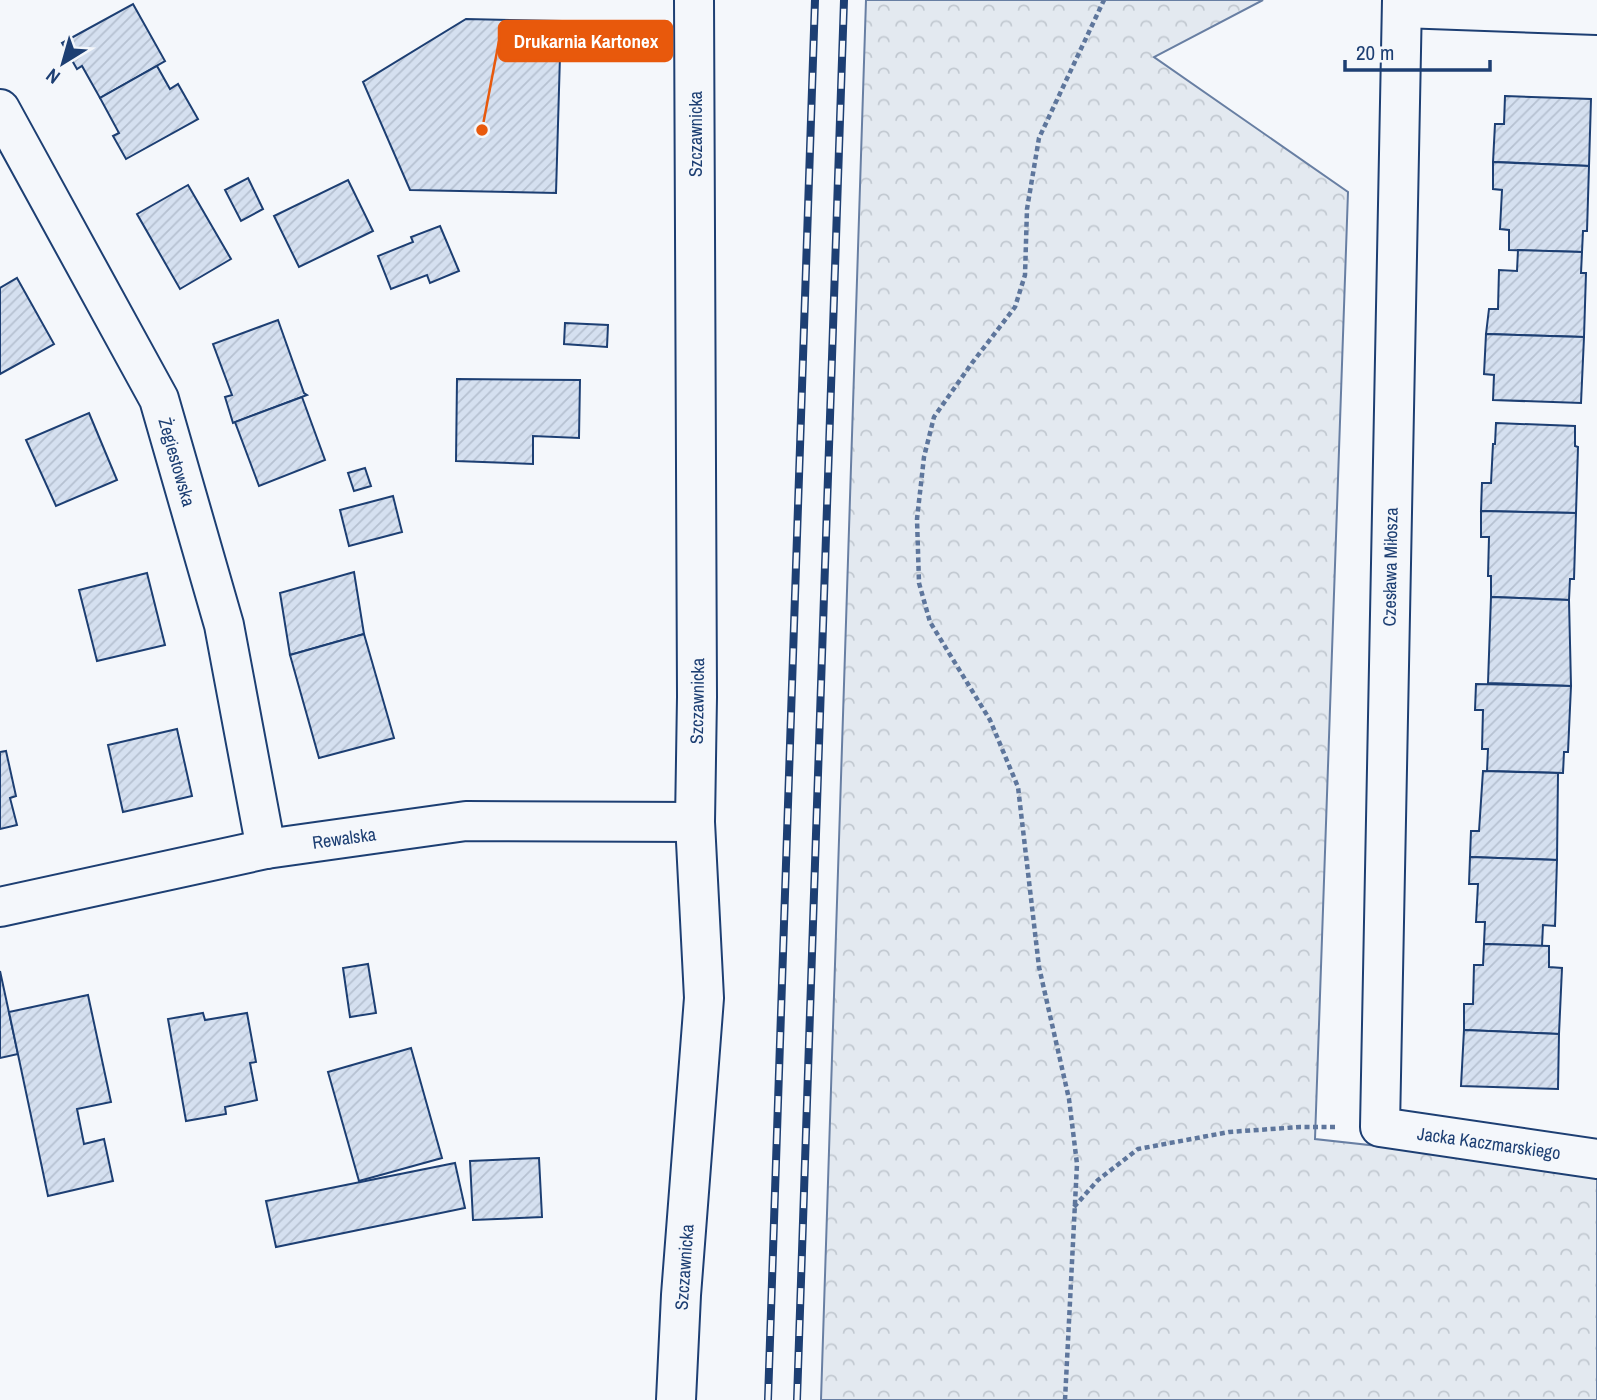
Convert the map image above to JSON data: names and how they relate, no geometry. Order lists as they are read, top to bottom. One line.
{"streets":{"street":["Szczawnicka","Żegiestowska","Czesława Miłosza","Rewalska","Jacka Kaczmarskiego"]},"crossings":[["Szczawnicka","Rewalska"],["Żegiestowska","Rewalska"],["Czesława Miłosza","Jacka Kaczmarskiego"]],"places":["Drukarnia Kartonex"],"scale_bar":"20 m","north":"bottom left"}
